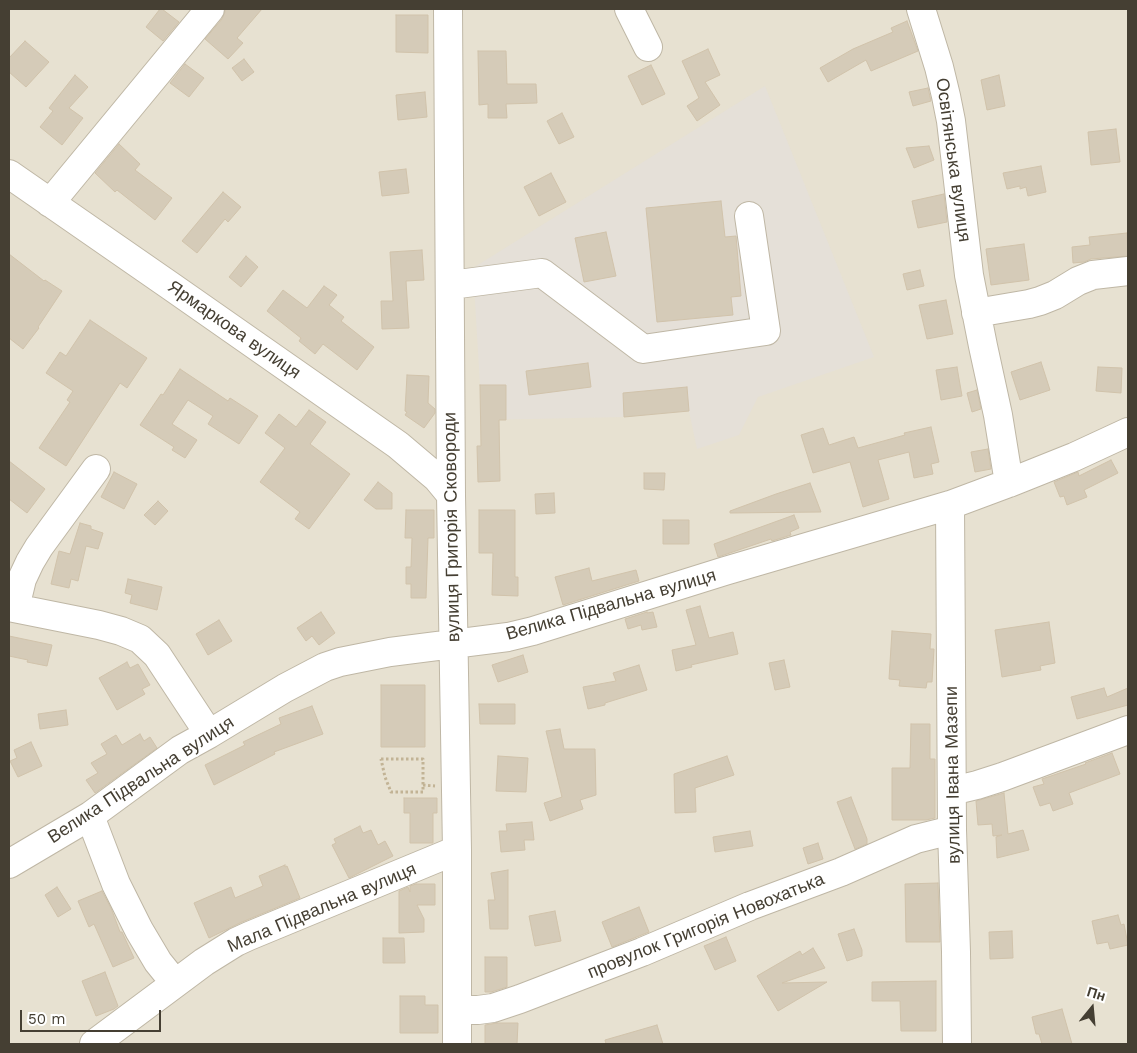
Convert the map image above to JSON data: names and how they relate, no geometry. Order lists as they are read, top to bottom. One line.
{"streets":{"street":["Освітянська вулиця","Ярмаркова вулиця","вулиця Григорія Сковороди","Велика Підвальна вулиця","вулиця Івана Мазепи","Мала Підвальна вулиця","провулок Григорія Новохатька"]},"crossings":[["Освітянська вулиця","Велика Підвальна вулиця"],["Ярмаркова вулиця","вулиця Григорія Сковороди"],["вулиця Григорія Сковороди","Велика Підвальна вулиця"],["вулиця Григорія Сковороди","Мала Підвальна вулиця"],["вулиця Григорія Сковороди","провулок Григорія Новохатька"],["Велика Підвальна вулиця","вулиця Івана Мазепи"],["вулиця Івана Мазепи","провулок Григорія Новохатька"]],"scale_bar":"50 m","north":"top"}
